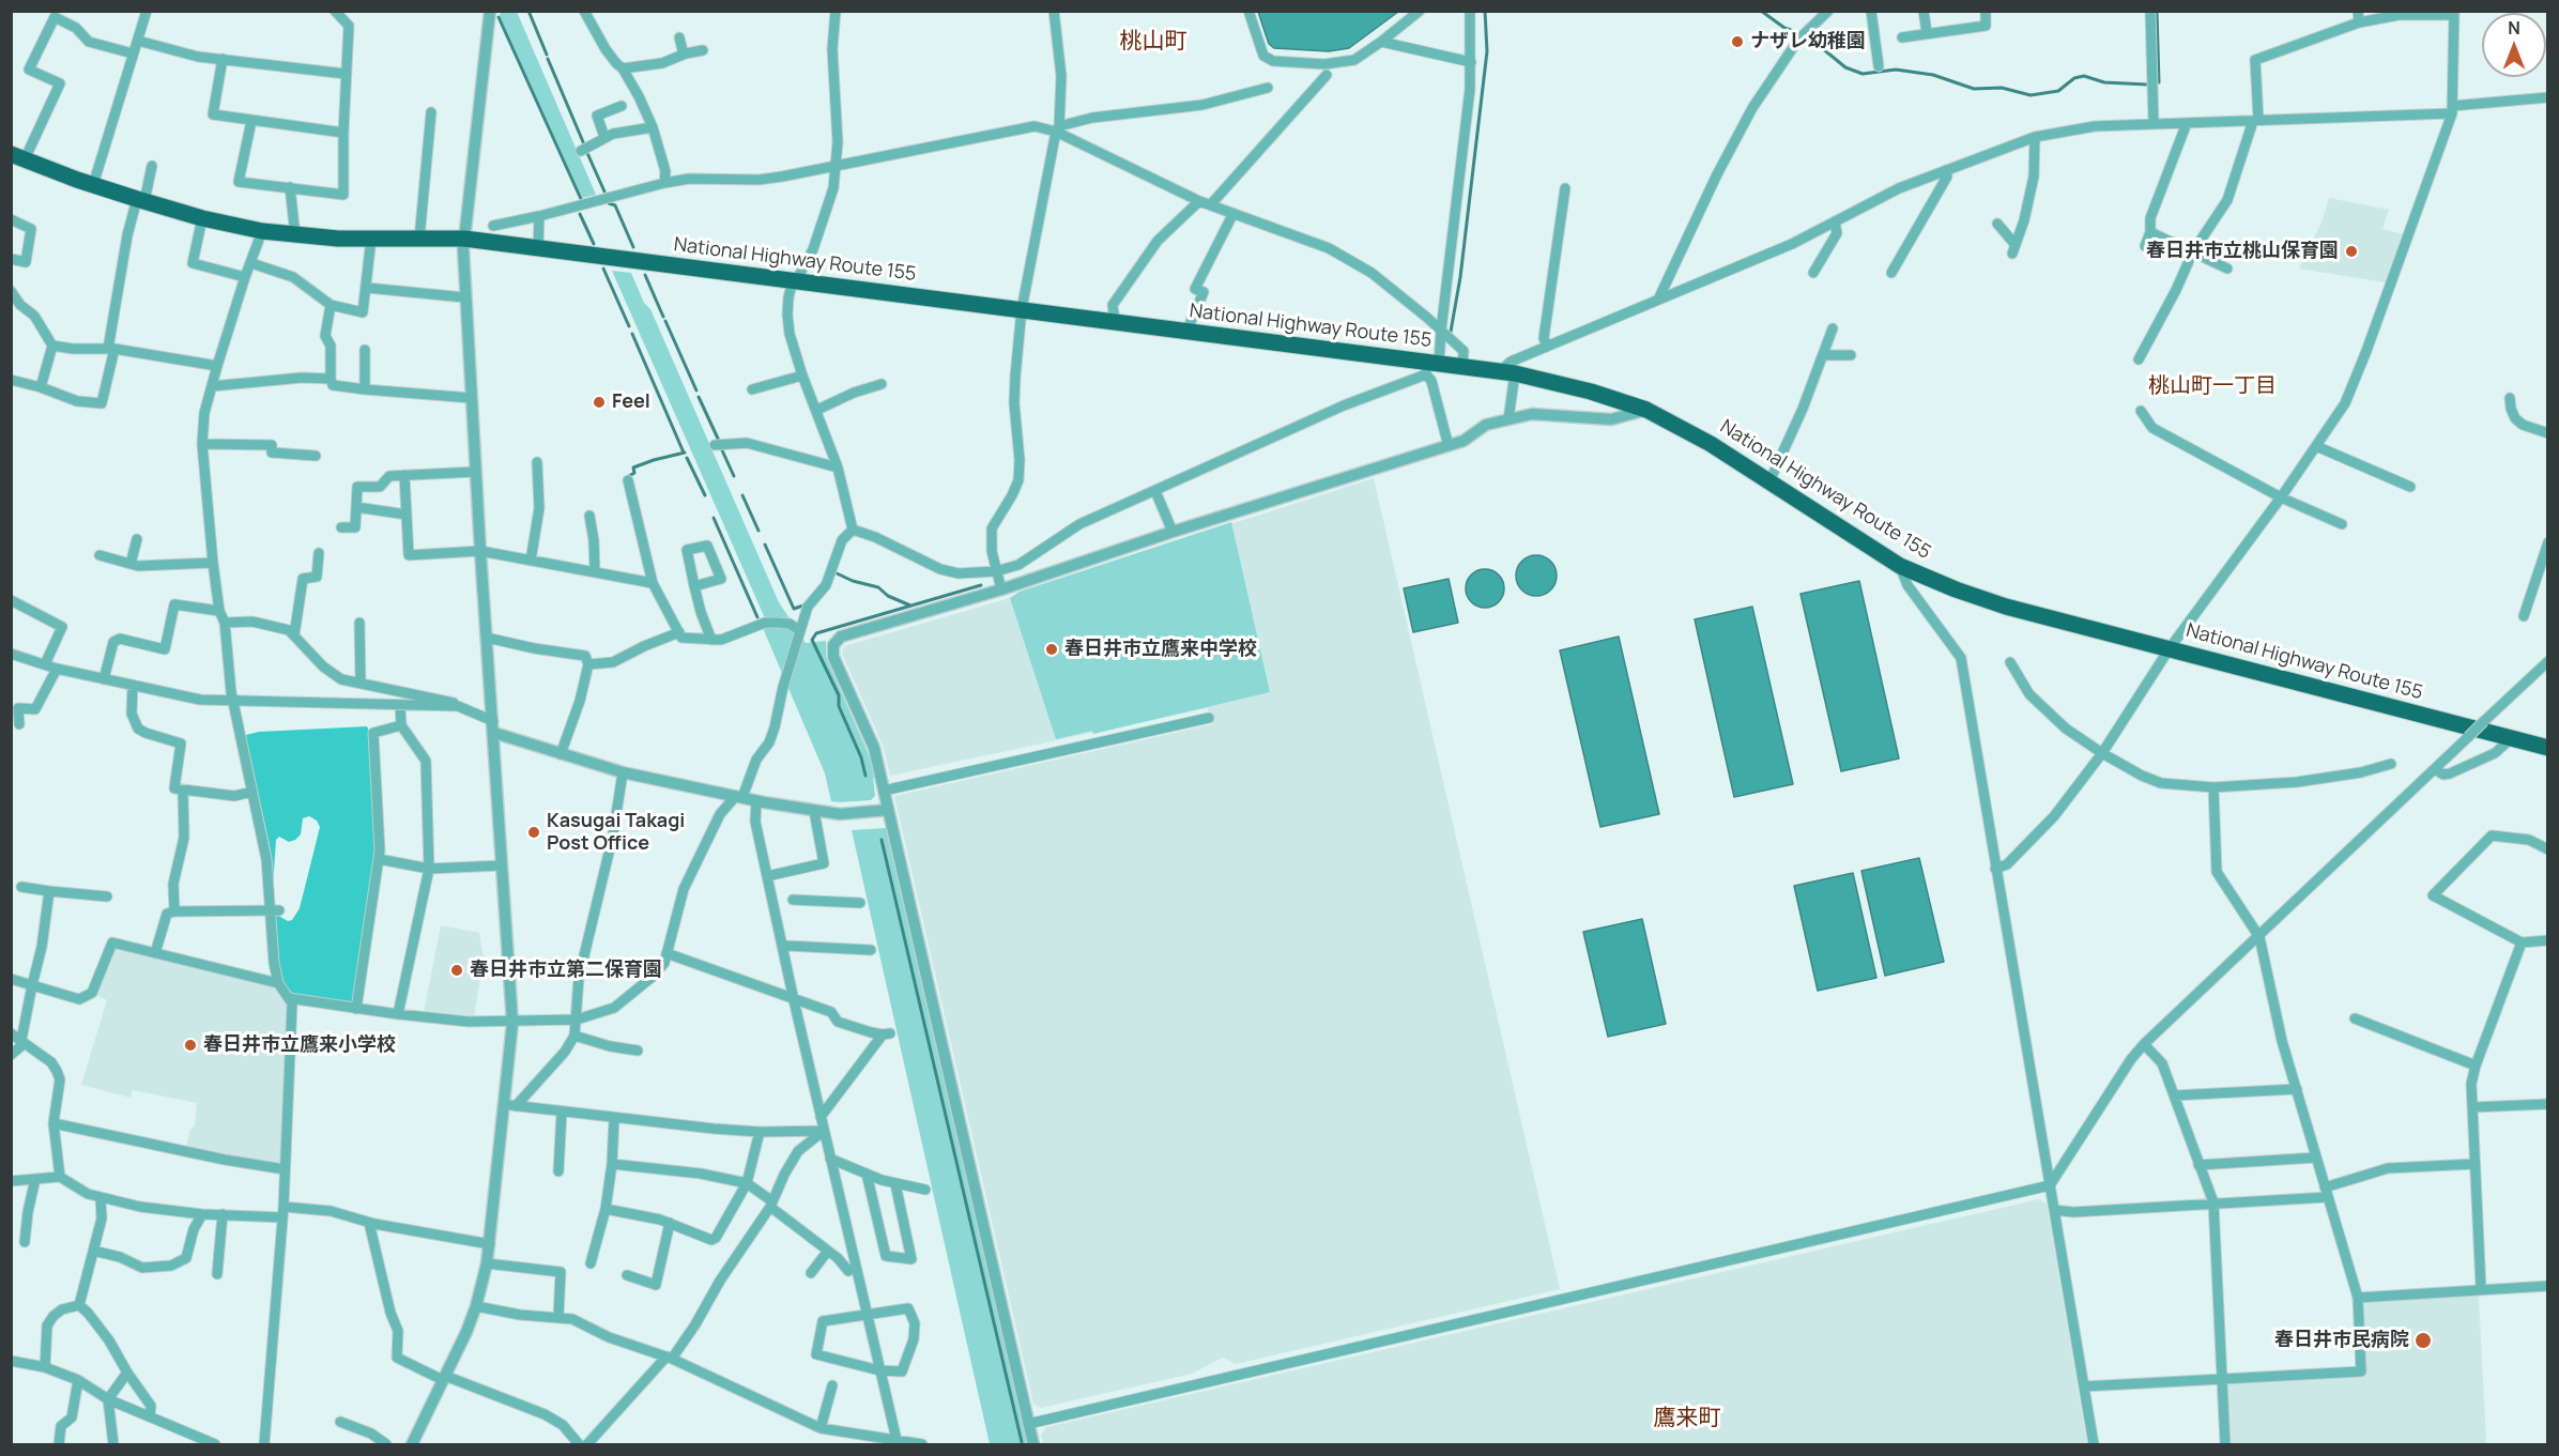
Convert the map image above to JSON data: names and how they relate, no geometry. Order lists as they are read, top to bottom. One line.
{"streets":{"highway":["National Highway Route 155"]},"districts":["桃山町","桃山町一丁目","鷹来町"],"places":["ナザレ幼稚園","春日井市立桃山保育園","Feel","春日井市立鷹来中学校","Kasugai Takagi Post Office","春日井市立第二保育園","春日井市立鷹来小学校","春日井市民病院"],"north":"top"}
